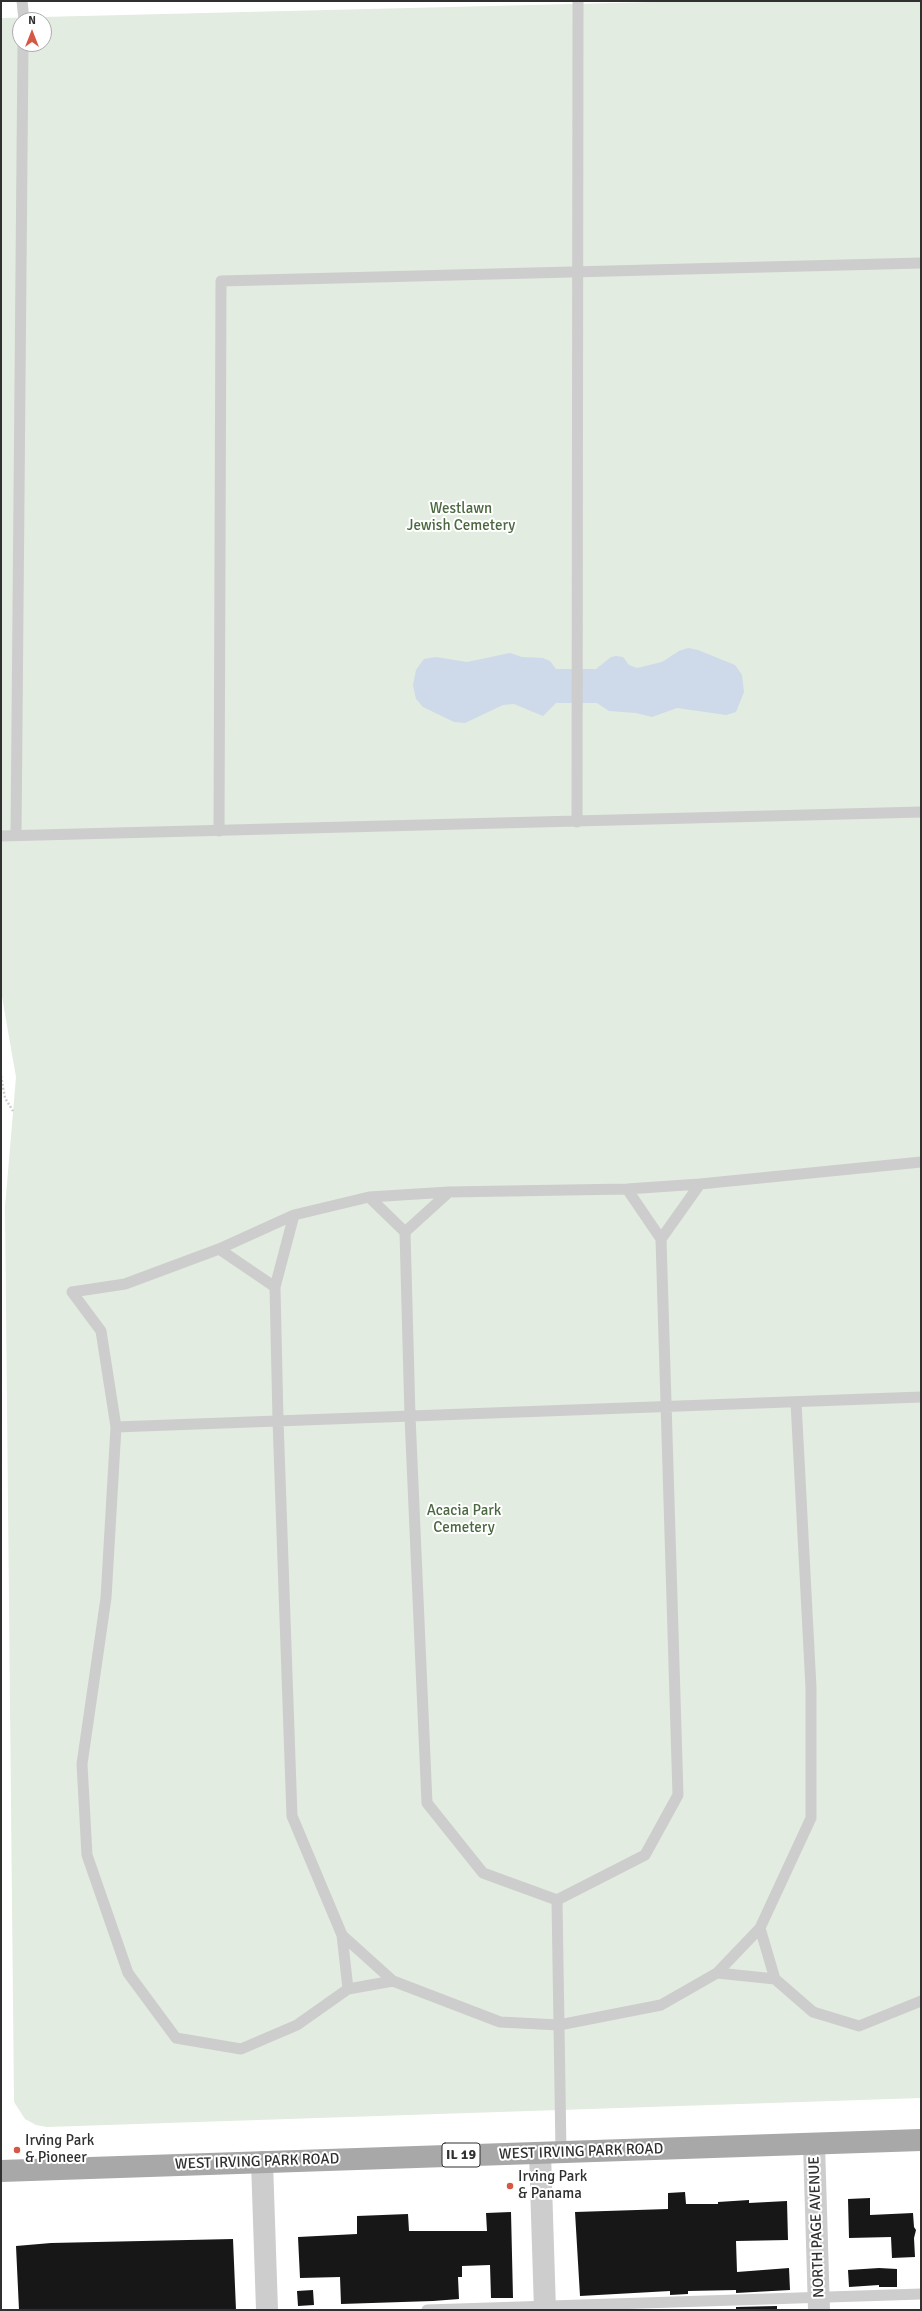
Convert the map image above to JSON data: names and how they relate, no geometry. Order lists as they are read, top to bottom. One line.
{"streets":{"main road":["WEST IRVING PARK ROAD","IL 19"],"street":["NORTH PAGE AVENUE"]},"crossings":[["WEST IRVING PARK ROAD","NORTH PAGE AVENUE"]],"parks":["Westlawn Jewish Cemetery","Acacia Park Cemetery"],"places":["Irving Park & Pioneer","Irving Park & Panama"],"north":"top"}
